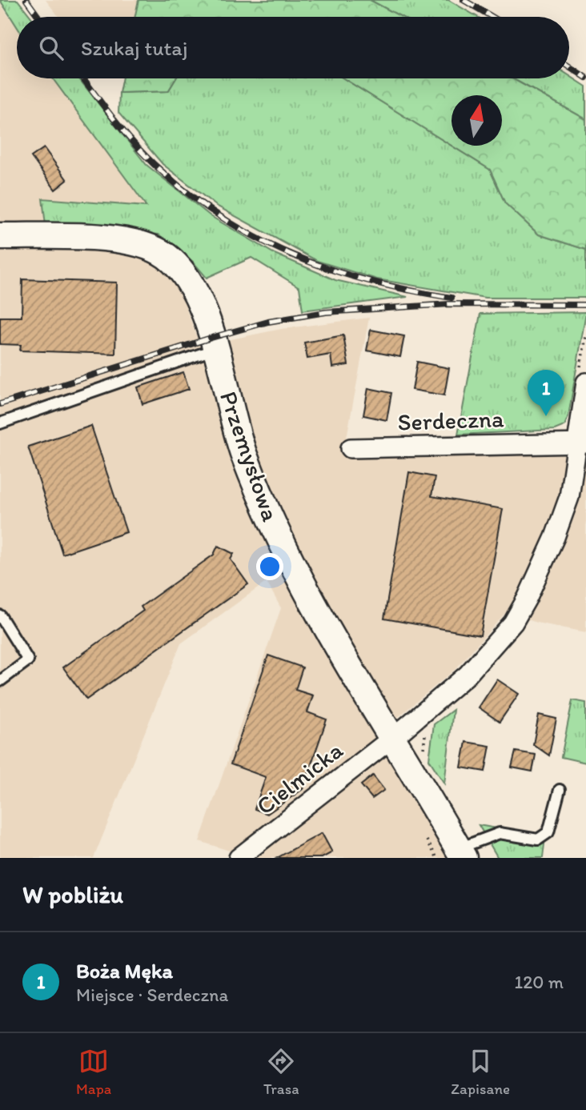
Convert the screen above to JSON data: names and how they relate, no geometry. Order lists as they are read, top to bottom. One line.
{"streets":{"street":["Serdeczna","Przemysłowa","Cielmicka"]},"crossings":[["Serdeczna","Cielmicka"],["Przemysłowa","Cielmicka"]],"north":"top","page":{"search":"Szukaj tutaj","pins":"1","heading":"W pobliżu","list":[{"mark":"1","name":"Boża Męka","note":"Miejsce · Serdeczna","value":"120 m"}],"nav":["Mapa","Trasa","Zapisane"]}}
